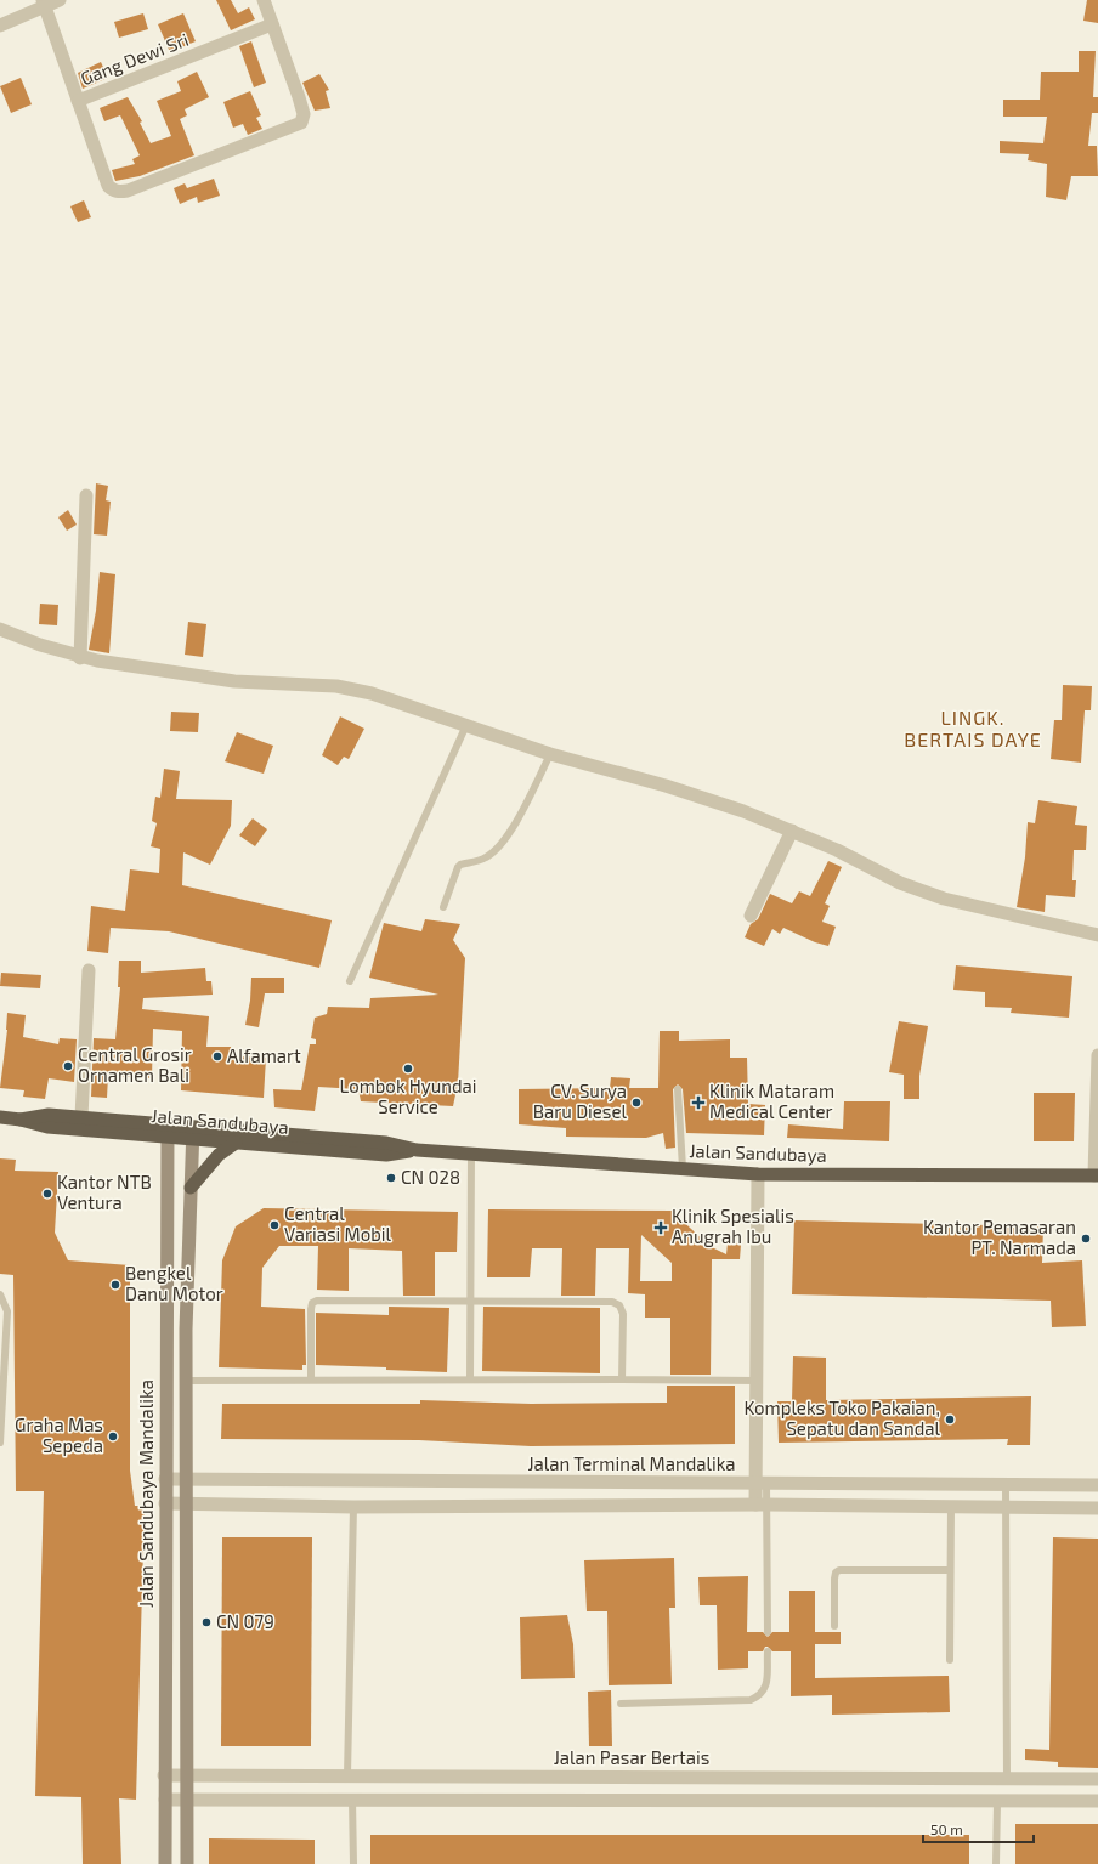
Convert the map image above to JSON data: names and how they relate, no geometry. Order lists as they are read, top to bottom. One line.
{"streets":{"highway":["Jalan Sandubaya"],"main road":["Jalan Sandubaya Mandalika"],"street":["Gang Dewi Sri","Jalan Terminal Mandalika","Jalan Pasar Bertais"]},"crossings":[["Jalan Sandubaya","Jalan Sandubaya Mandalika"],["Jalan Terminal Mandalika","Jalan Sandubaya Mandalika"],["Jalan Sandubaya Mandalika","Jalan Pasar Bertais"]],"districts":["LINGK. BERTAIS DAYE"],"places":{"other":["Alfamart","Central Grosir Ornamen Bali","Lombok Hyundai Service","CV. Surya Baru Diesel","CN 028","Kantor NTB Ventura","Central Variasi Mobil","Kantor Pemasaran PT. Narmada","Bengkel Danu Motor","Kompleks Toko Pakaian, Sepatu dan Sandal","Graha Mas Sepeda","CN 079"],"health":["Klinik Mataram Medical Center","Klinik Spesialis Anugrah Ibu"]},"scale_bar":"50 m"}
